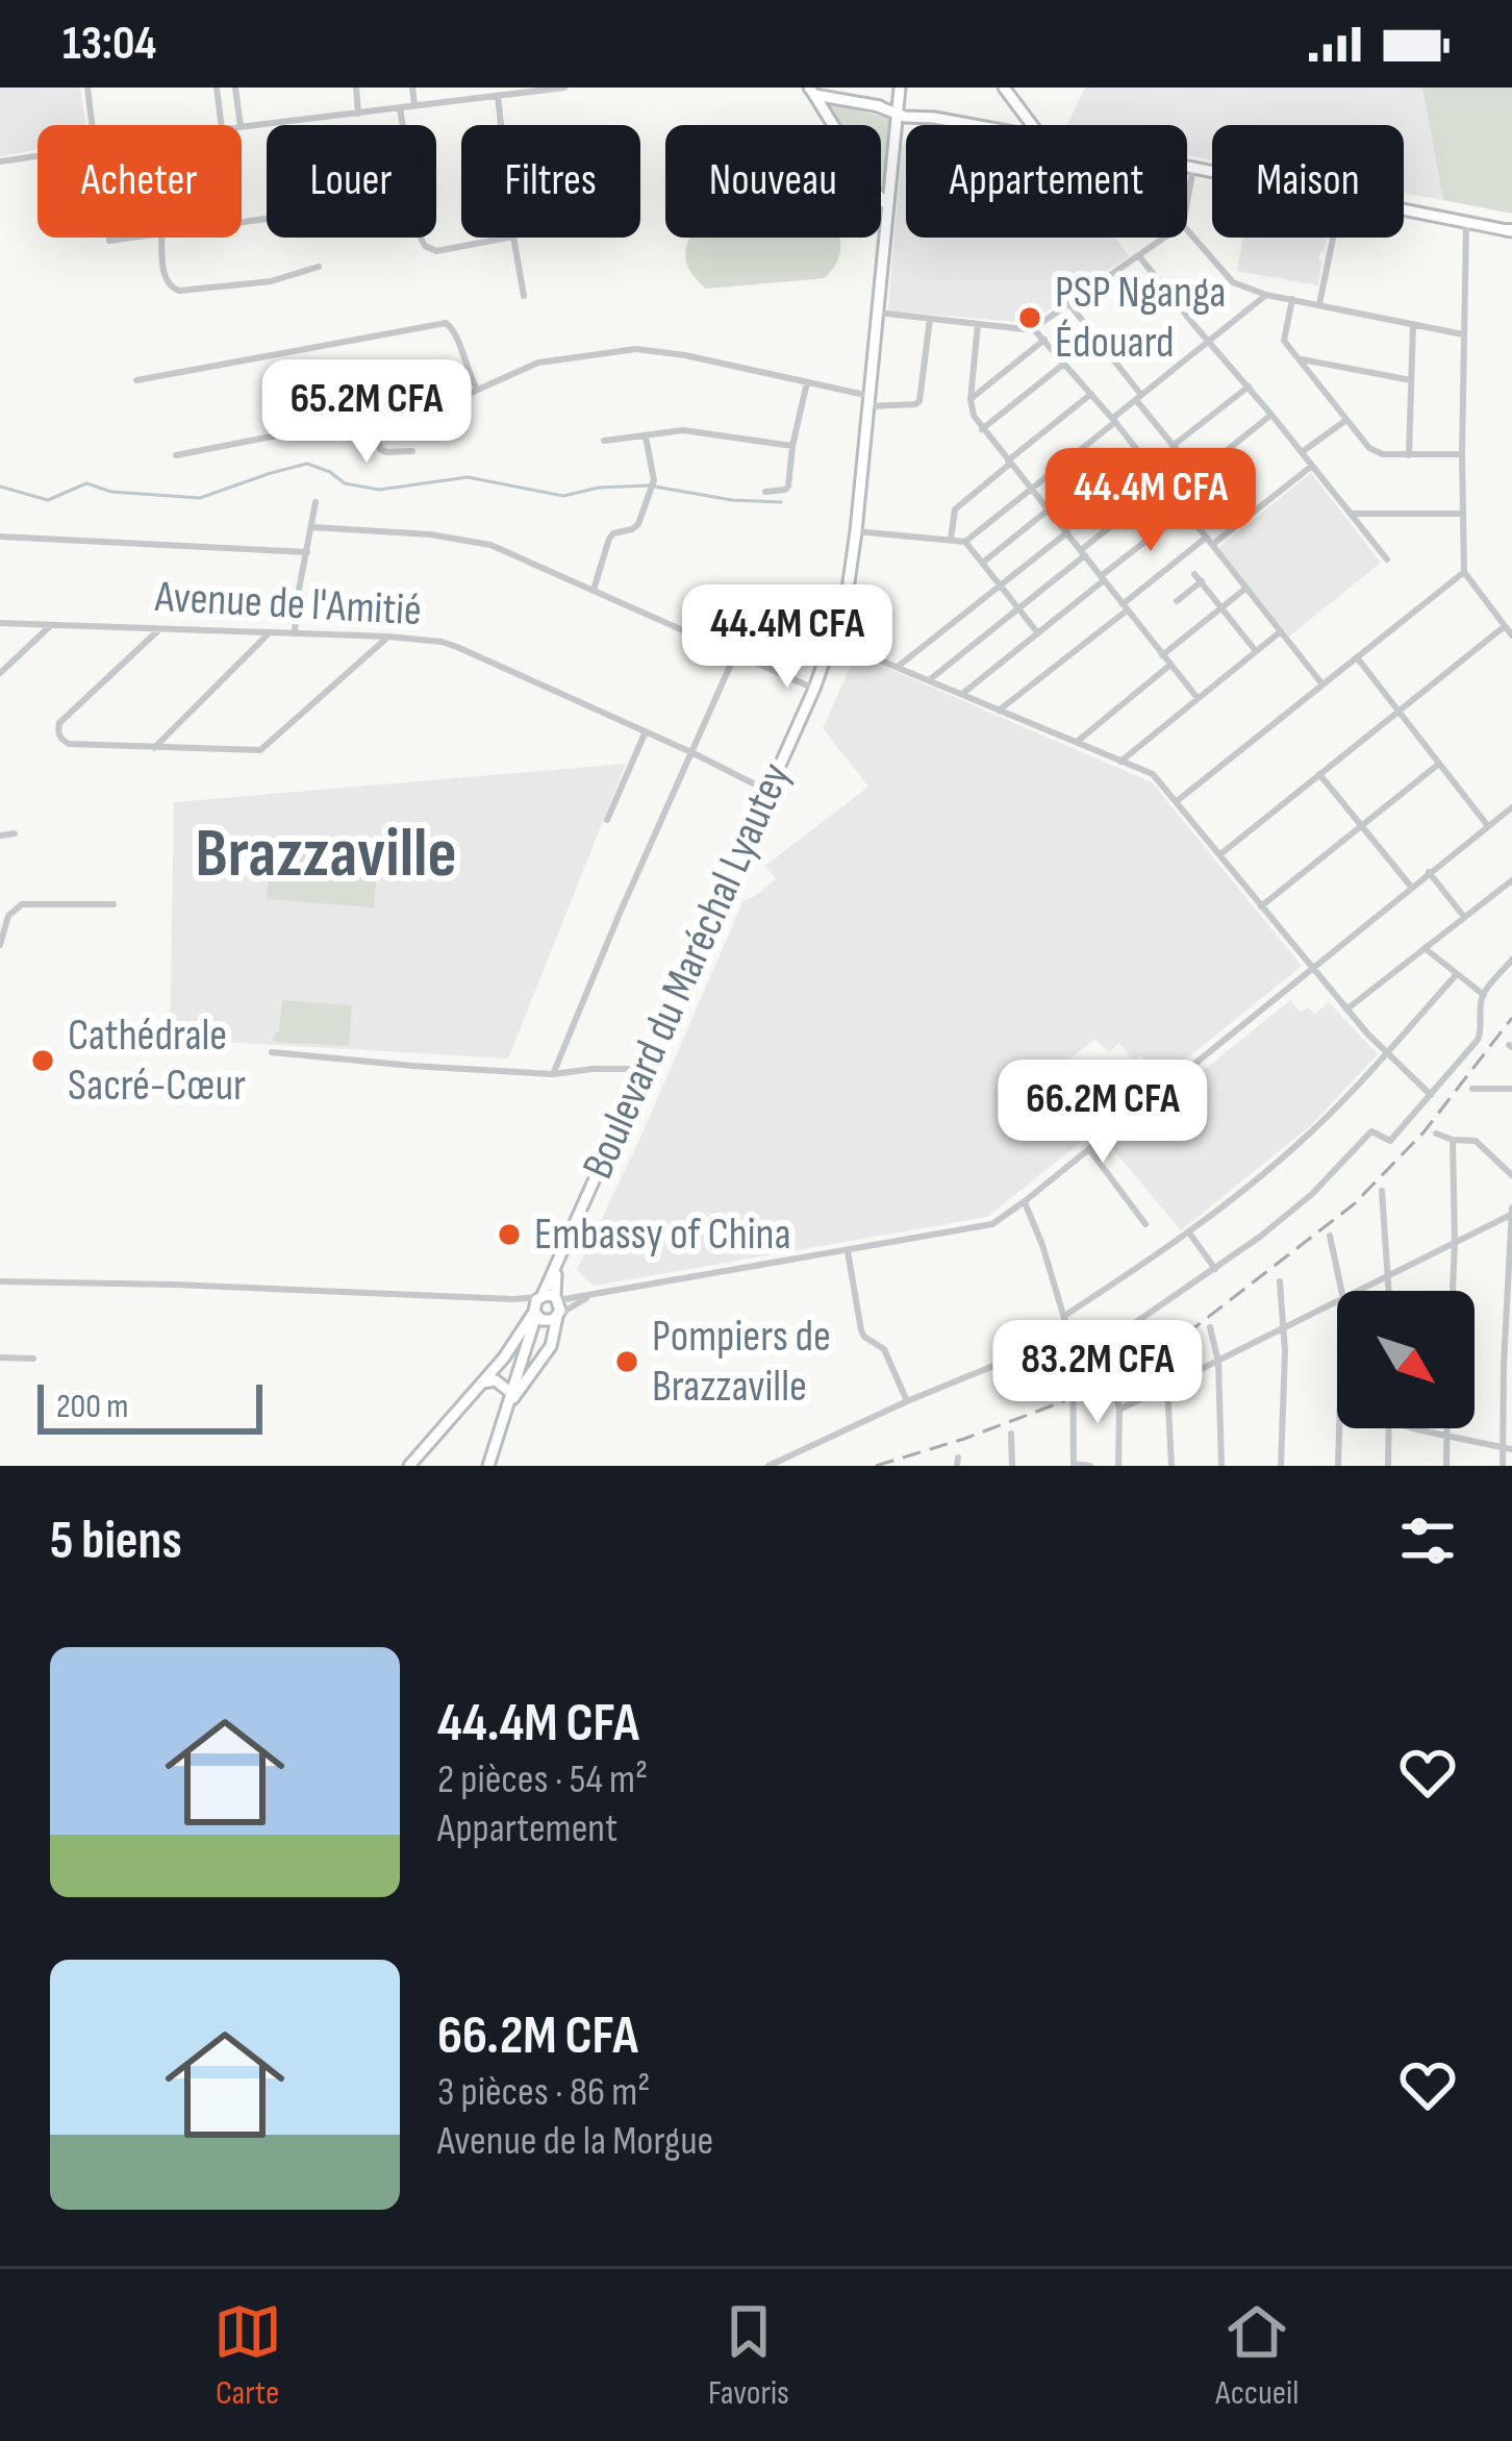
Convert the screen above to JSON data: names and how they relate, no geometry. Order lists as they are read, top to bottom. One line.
{"streets":{"main road":["Boulevard du Maréchal Lyautey"],"street":["Avenue de l'Amitié"]},"crossings":[["Avenue de l'Amitié","Boulevard du Maréchal Lyautey"]],"districts":["Brazzaville"],"places":["PSP Nganga Édouard","Cathédrale Sacré-Cœur","Embassy of China","Pompiers de Brazzaville"],"scale_bar":"200 m","north":"bottom right","page":{"status":"13:04","chip":["Acheter","Louer","Filtres","Nouveau","Appartement","Maison"],"price":["65.2M CFA","44.4M CFA","44.4M CFA","66.2M CFA","83.2M CFA"],"scale":"200 m","heading":"5 biens","list":[{"name":"44.4M CFA","note":"2 pièces · 54 m² · Appartement"},{"name":"66.2M CFA","note":"3 pièces · 86 m² · Avenue de la Morgue"}],"tabs":["Carte","Favoris","Accueil"]}}
